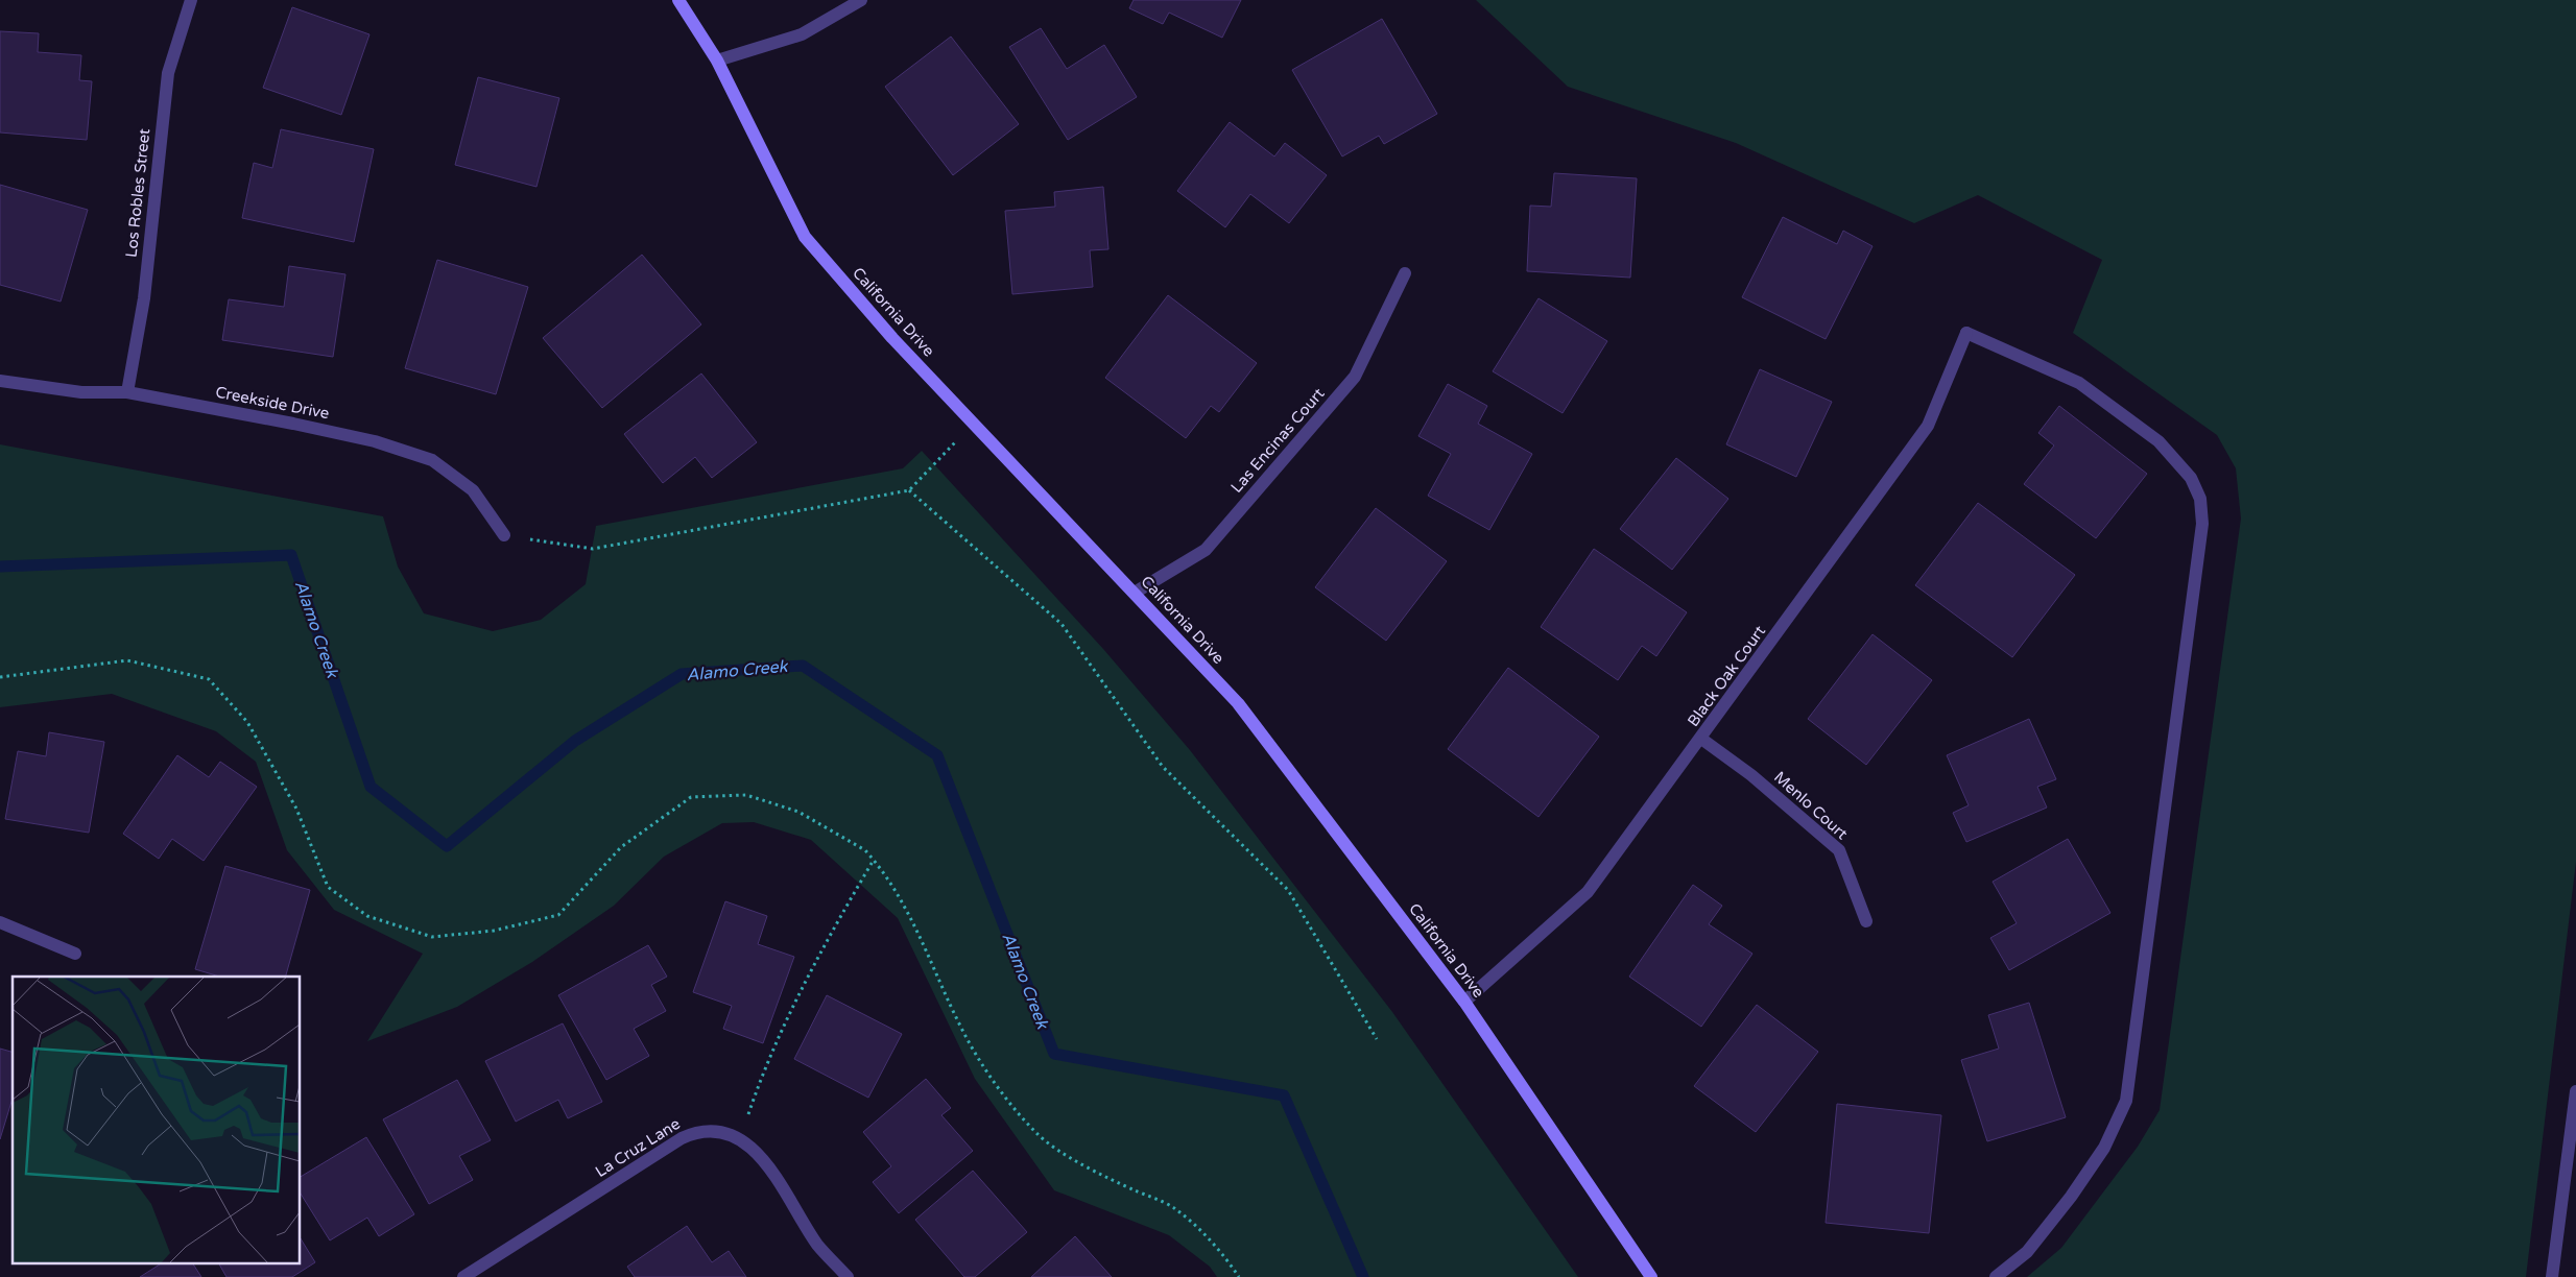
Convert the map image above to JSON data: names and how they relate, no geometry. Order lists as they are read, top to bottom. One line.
{"streets":{"street":["Los Robles Street","California Drive","Creekside Drive","Las Encinas Court","Black Oak Court","Menlo Court","La Cruz Lane"]},"crossings":[["Los Robles Street","Creekside Drive"],["California Drive","Las Encinas Court"],["California Drive","Black Oak Court"],["Black Oak Court","Menlo Court"]],"water":["Alamo Creek"]}
